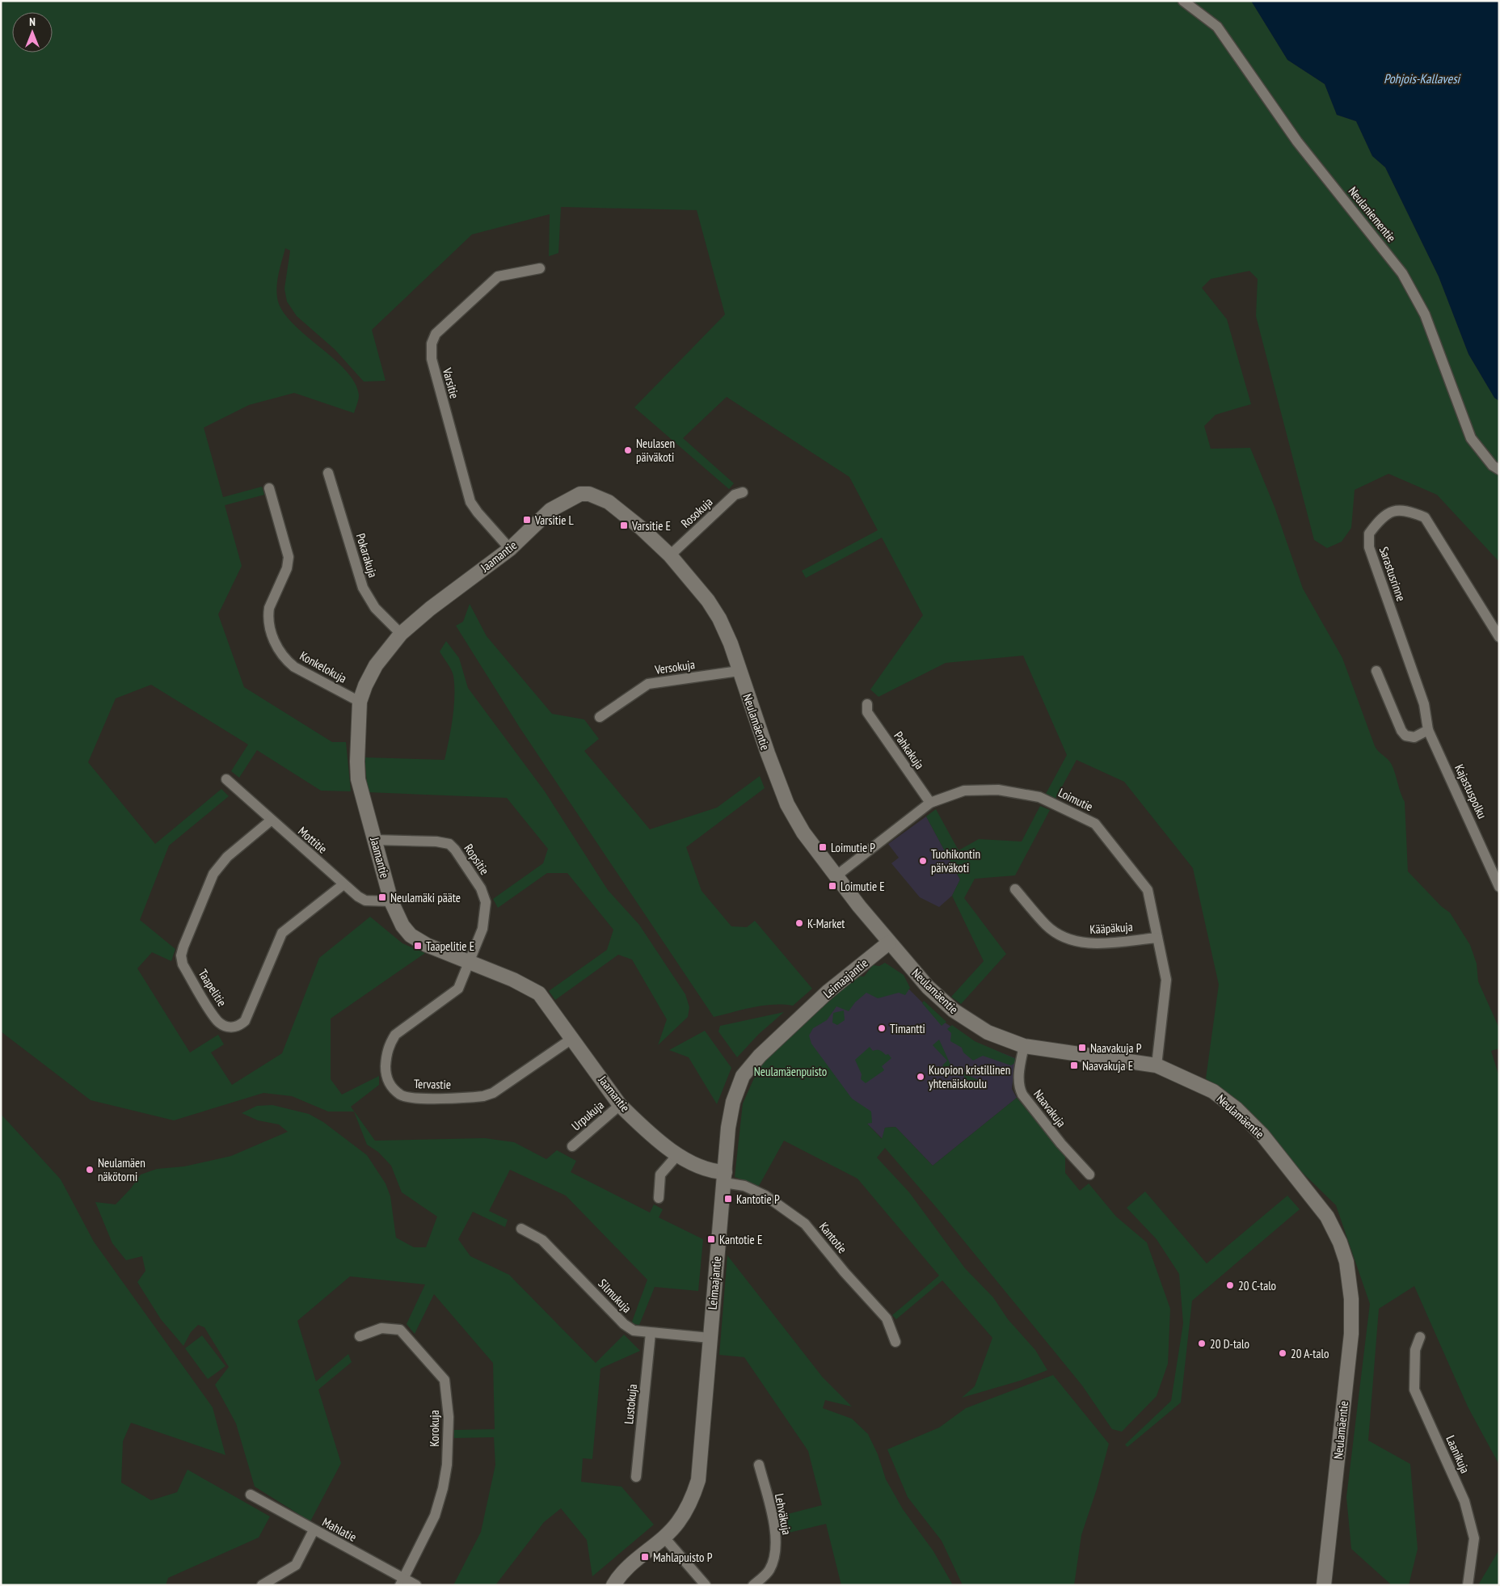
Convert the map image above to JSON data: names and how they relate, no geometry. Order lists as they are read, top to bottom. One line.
{"streets":{"street":["Neulaniementie","Varsitie","Rosokuja","Pokarakuja","Jaamantie","Sarastusrinne","Konkelokuja","Versokuja","Neulamäentie","Pahkakuja","Kajastuspolku","Loimutie","Mottitie","Ropsitie","Kääpäkuja","Leimaajantie","Taapelitie","Tervastie","Naavakuja","Urpukuja","Kantotie","Silmukuja","Lustokuja","Korokuja","Laanikuja","Lehväkuja","Mahlatie"]},"crossings":[["Varsitie","Jaamantie"],["Rosokuja","Neulamäentie"],["Pokarakuja","Jaamantie"],["Jaamantie","Konkelokuja"],["Jaamantie","Neulamäentie"],["Jaamantie","Mottitie"],["Jaamantie","Ropsitie"],["Jaamantie","Leimaajantie"],["Jaamantie","Tervastie"],["Jaamantie","Urpukuja"],["Jaamantie","Kantotie"],["Sarastusrinne","Kajastuspolku"],["Versokuja","Neulamäentie"],["Neulamäentie","Loimutie"],["Neulamäentie","Leimaajantie"],["Neulamäentie","Naavakuja"],["Pahkakuja","Loimutie"],["Loimutie","Kääpäkuja"],["Mottitie","Taapelitie"],["Ropsitie","Tervastie"],["Leimaajantie","Kantotie"],["Leimaajantie","Silmukuja"],["Silmukuja","Lustokuja"],["Korokuja","Mahlatie"]],"water":["Pohjois-Kallavesi"],"parks":["Neulamäenpuisto"],"places":{"other":["Neulasen päiväkoti","Tuohikontin päiväkoti","K-Market","Timantti","Kuopion kristillinen yhtenäiskoulu","Neulamäen näkötorni","20 C-talo","20 D-talo","20 A-talo"],"transit":["Varsitie L","Varsitie E","Loimutie P","Loimutie E","Neulamäki pääte","Taapelitie E","Naavakuja P","Naavakuja E","Kantotie P","Kantotie E","Mahlapuisto P"]},"north":"top"}
